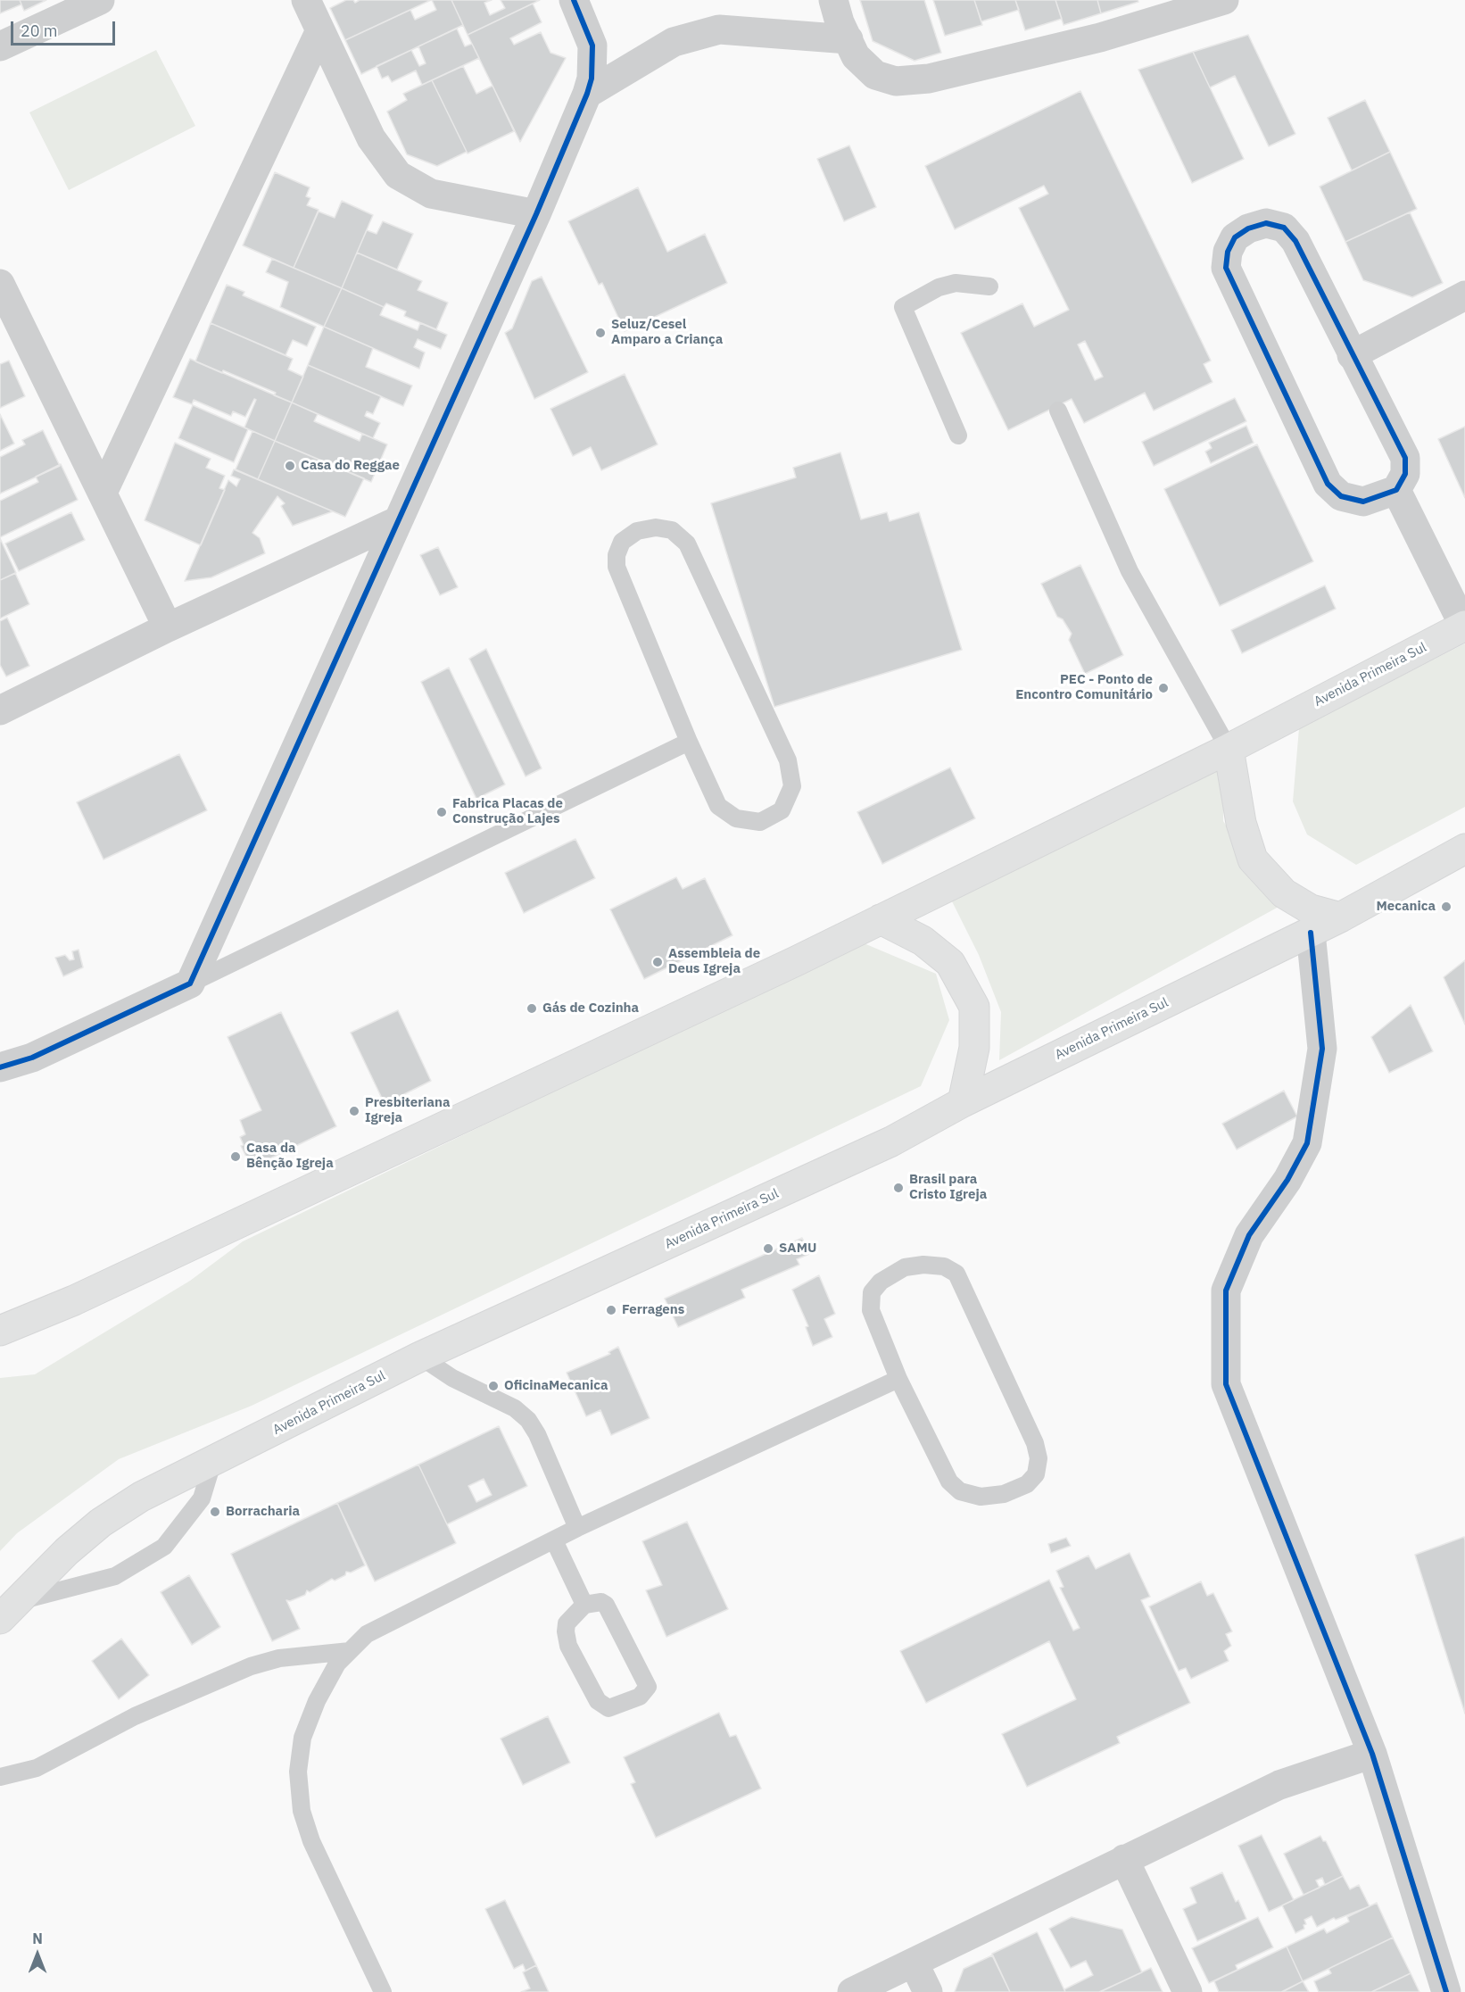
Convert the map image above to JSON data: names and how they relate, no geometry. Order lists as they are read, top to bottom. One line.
{"streets":{"main road":["Avenida Primeira Sul"]},"places":["Seluz/Cesel Amparo a Criança","Casa do Reggae","PEC - Ponto de Encontro Comunitário","Fabrica Placas de Construção Lajes","Mecanica","Assembleia de Deus Igreja","Gás de Cozinha","Presbiteriana Igreja","Casa da Bênção Igreja","Brasil para Cristo Igreja","SAMU","Ferragens","OficinaMecanica","Borracharia"],"scale_bar":"20 m","north":"top"}
